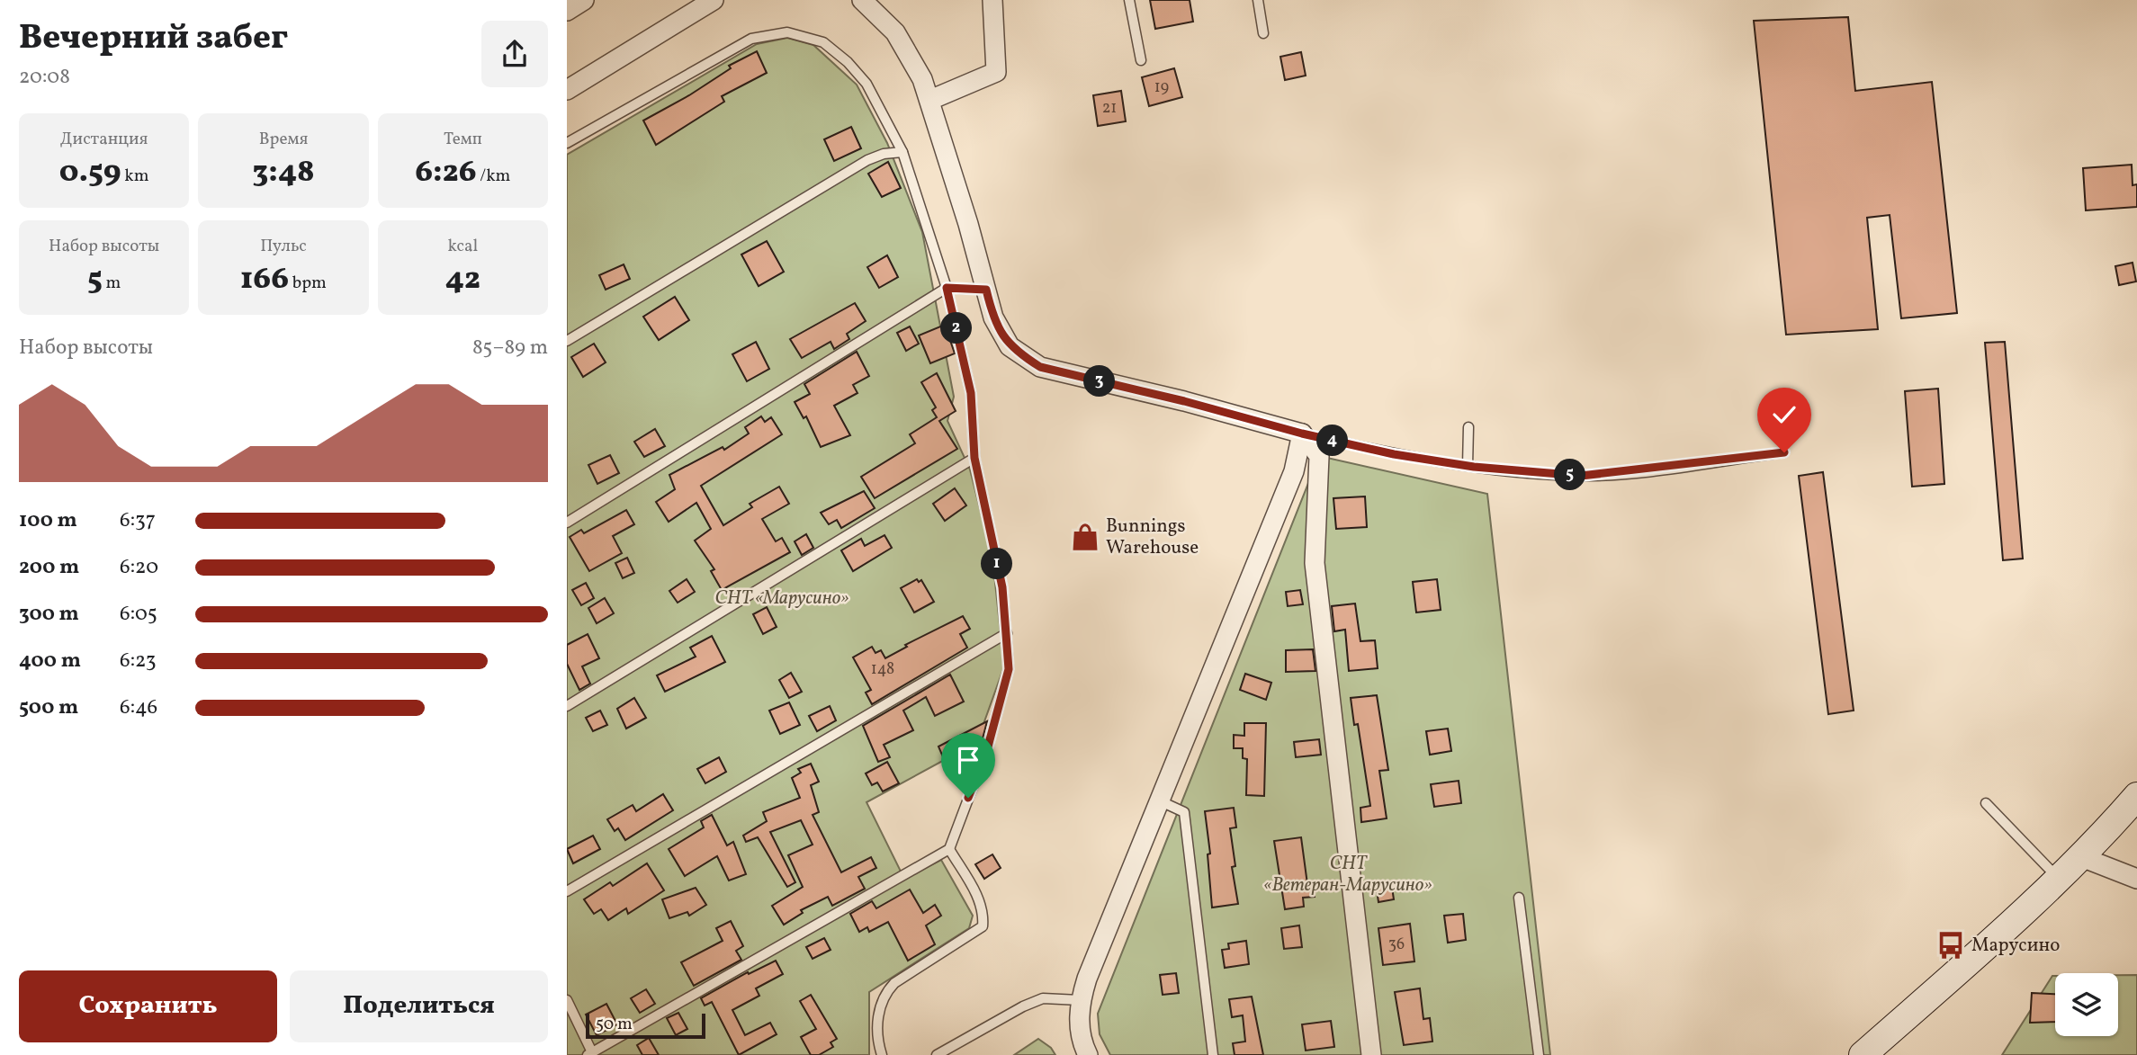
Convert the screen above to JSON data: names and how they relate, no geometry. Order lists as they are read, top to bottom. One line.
{"parks":["СНТ «Марусино»","СНТ «Ветеран-Марусино»"],"places":{"shop":["Bunnings Warehouse"],"bus stop":["Марусино"]},"house_numbers":["19","21","148","36"],"scale_bar":"50 m","page":{"heading":["Вечерний забег","20:08"],"stats":[["Дистанция","0.59 km"],["Время","3:48"],["Темп","6:26 /km"],["Набор высоты","5 m"],["Пульс","166 bpm"],["kcal","42"]],"pins":["2","3","4","5","1"],"chart":["Набор высоты","85–89 m"],"list":[{"name":"100 m","note":"6:37"},{"name":"200 m","note":"6:20"},{"name":"300 m","note":"6:05"},{"name":"400 m","note":"6:23"},{"name":"500 m","note":"6:46"}],"buttons":["Сохранить","Поделиться"],"scale":"50 m"}}
